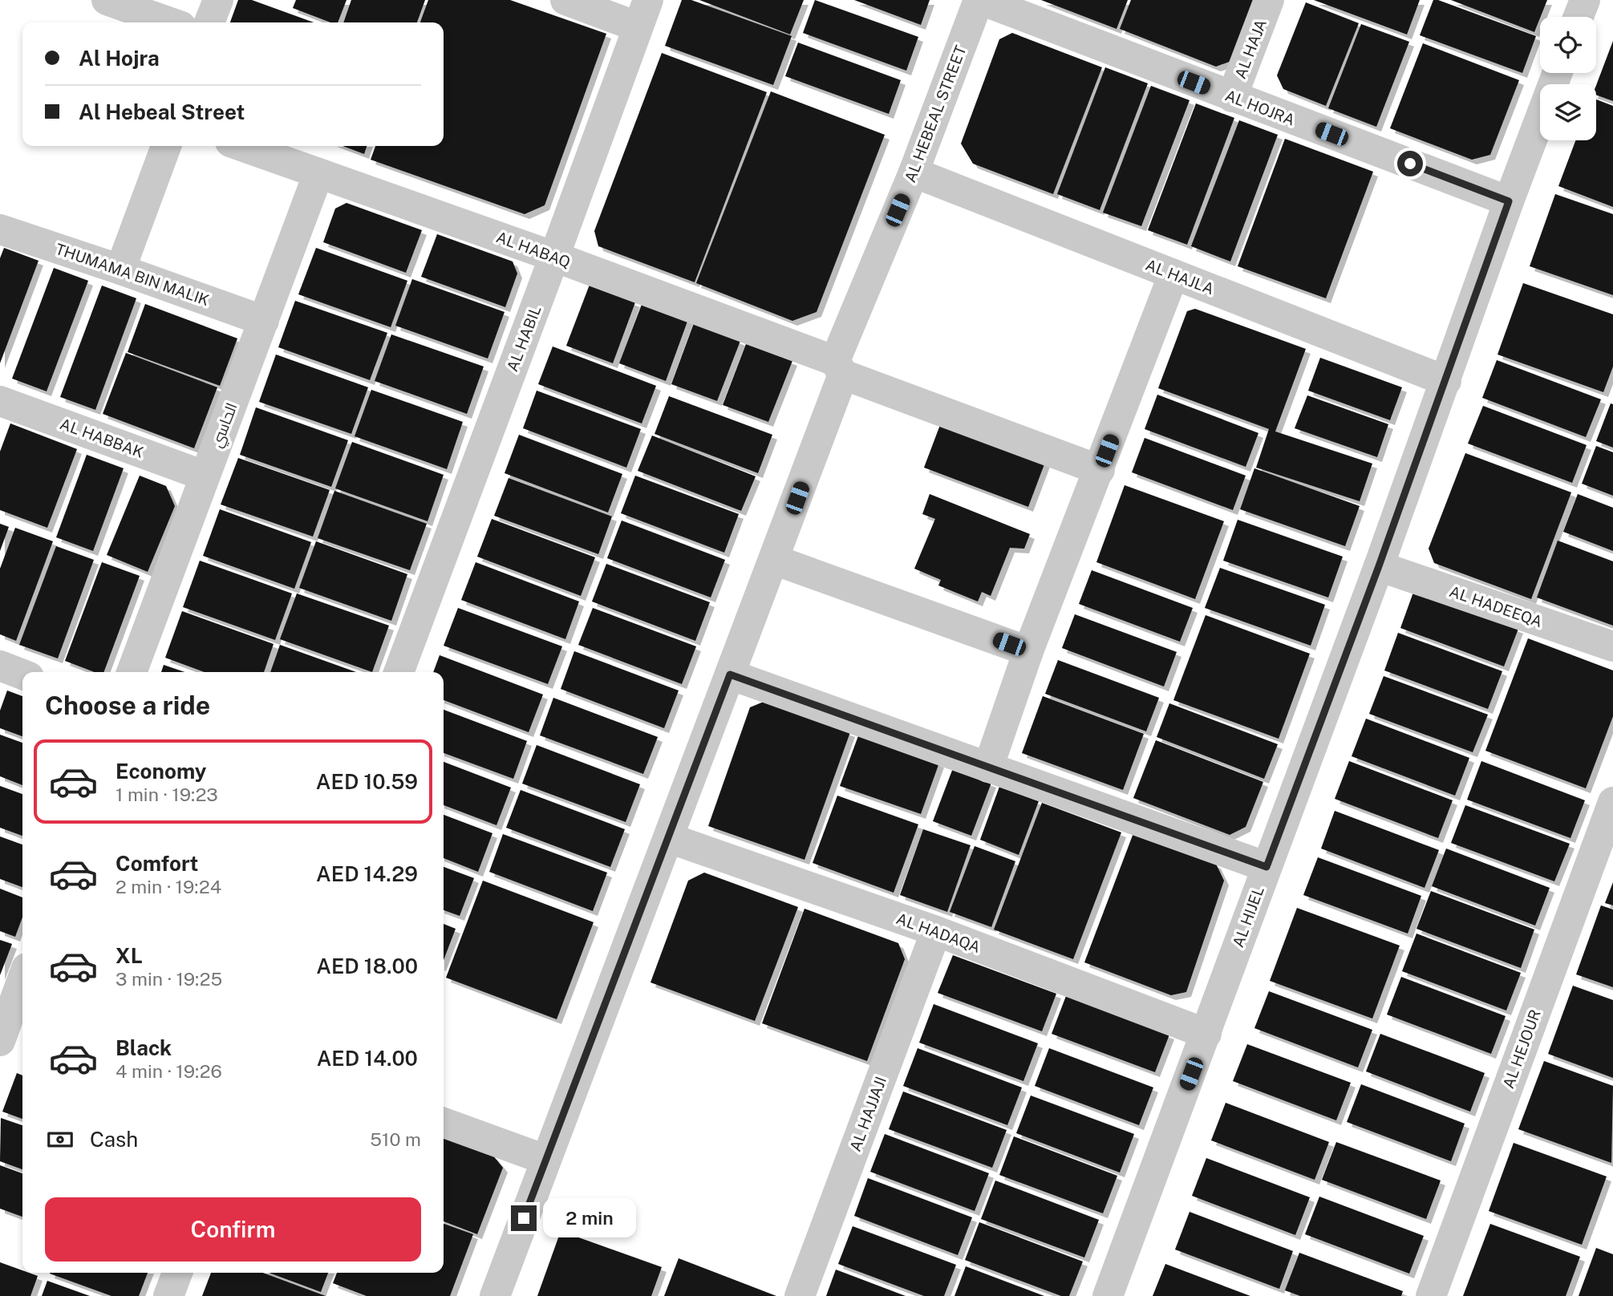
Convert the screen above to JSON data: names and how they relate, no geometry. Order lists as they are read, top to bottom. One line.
{"streets":{"street":["AL HAJA","AL HOJRA","AL HEBEAL STREET","AL HABAQ","THUMAMA BIN MALIK","AL HAJLA","AL HABIL","الحاسي","AL HABBAK","AL HADEEQA","AL HIJEL","AL HADAQA","AL HEJOUR","AL HAJJAJI"]},"crossings":[["AL HAJA","AL HOJRA"],["AL HOJRA","AL HEBEAL STREET"],["AL HOJRA","AL HIJEL"],["AL HEBEAL STREET","AL HABAQ"],["AL HEBEAL STREET","AL HAJLA"],["AL HEBEAL STREET","AL HADAQA"],["AL HABAQ","AL HABIL"],["AL HABAQ","الحاسي"],["THUMAMA BIN MALIK","الحاسي"],["AL HAJLA","AL HIJEL"],["الحاسي","AL HABBAK"],["AL HADEEQA","AL HIJEL"],["AL HIJEL","AL HADAQA"],["AL HADAQA","AL HAJJAJI"]],"page":{"banner":["Al Hojra","Al Hebeal Street"],"heading":"Choose a ride","list":[{"name":"Economy","note":"1 min · 19:23","value":"AED 10.59"},{"name":"Comfort","note":"2 min · 19:24","value":"AED 14.29"},{"name":"XL","note":"3 min · 19:25","value":"AED 18.00"},{"name":"Black","note":"4 min · 19:26","value":"AED 14.00"}],"pay":["Cash","510 m"],"buttons":"Confirm","bubble":"2 min"}}
